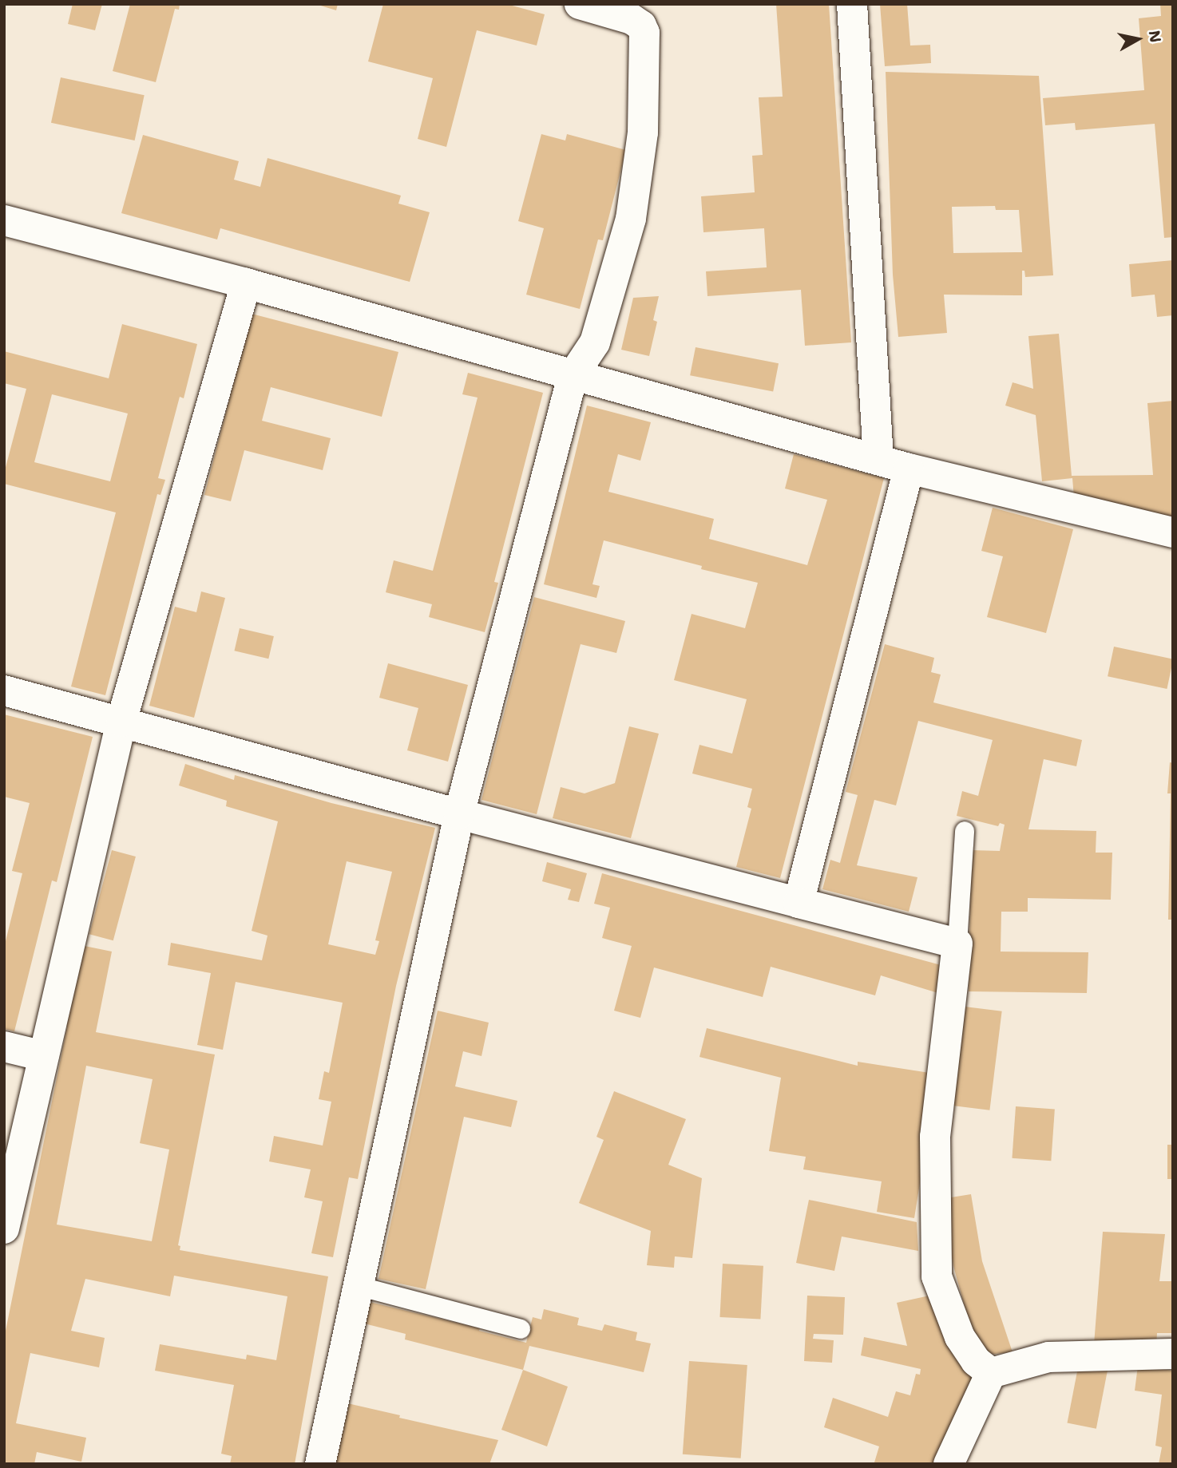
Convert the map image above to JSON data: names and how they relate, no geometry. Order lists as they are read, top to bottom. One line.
{"north":"right"}
